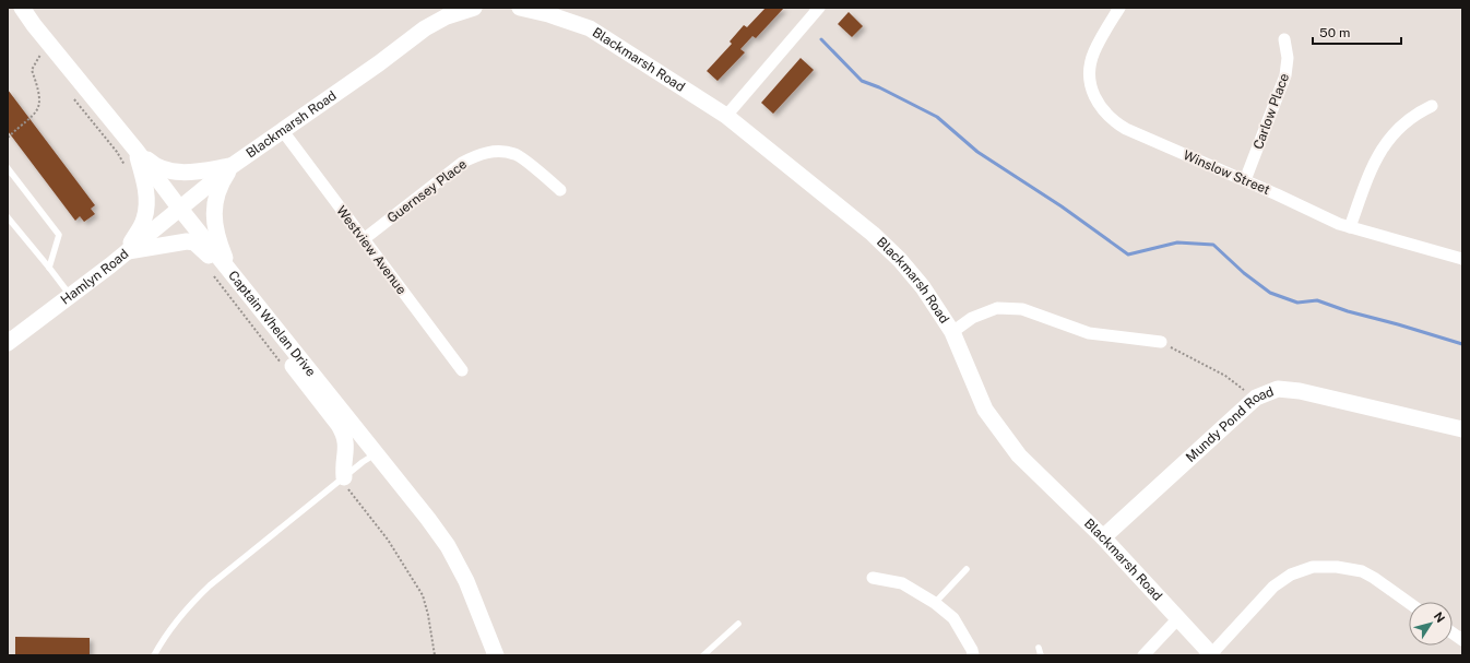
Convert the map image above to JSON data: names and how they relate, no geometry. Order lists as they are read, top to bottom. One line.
{"streets":{"street":["Blackmarsh Road","Carlow Place","Winslow Street","Guernsey Place","Westview Avenue","Hamlyn Road","Captain Whelan Drive","Mundy Pond Road"]},"crossings":[["Blackmarsh Road","Westview Avenue"],["Blackmarsh Road","Hamlyn Road"],["Blackmarsh Road","Captain Whelan Drive"],["Blackmarsh Road","Mundy Pond Road"],["Carlow Place","Winslow Street"],["Guernsey Place","Westview Avenue"],["Hamlyn Road","Captain Whelan Drive"]],"scale_bar":"50 m","north":"top right"}
